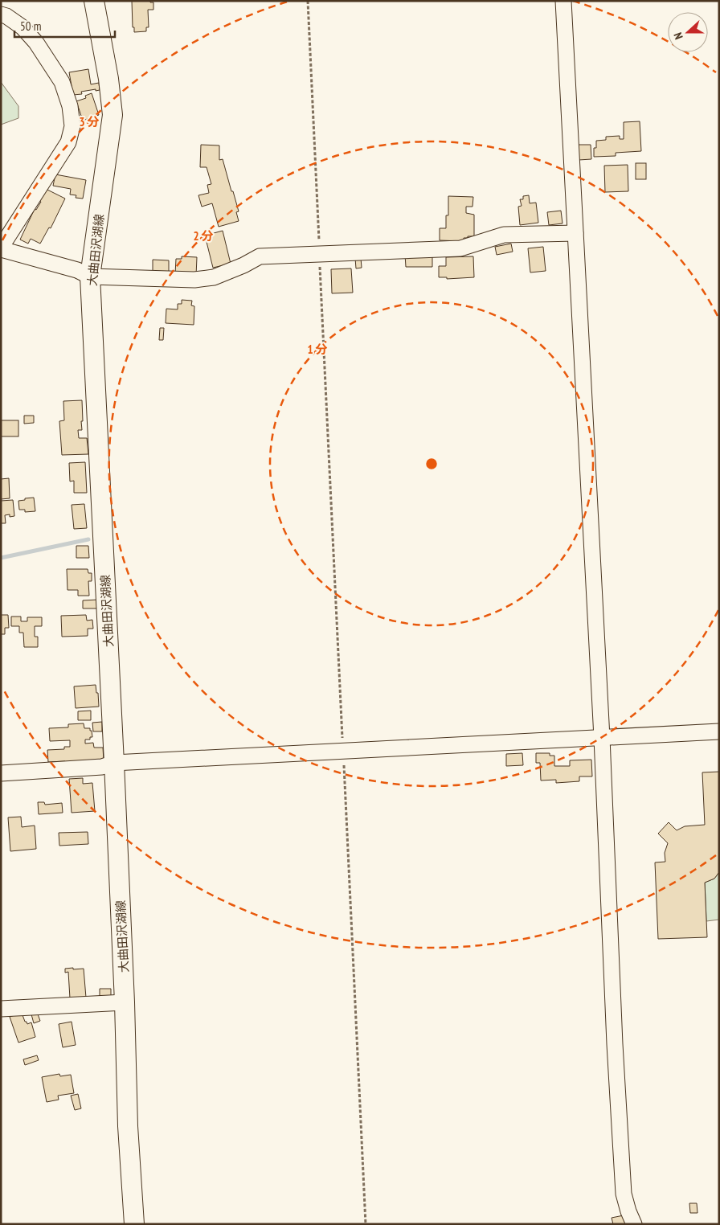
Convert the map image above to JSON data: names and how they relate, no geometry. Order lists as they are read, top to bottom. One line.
{"streets":{"main road":["大曲田沢湖線"]},"scale_bar":"50 m","north":"left","rings":["3 分","2 分","1 分"]}
